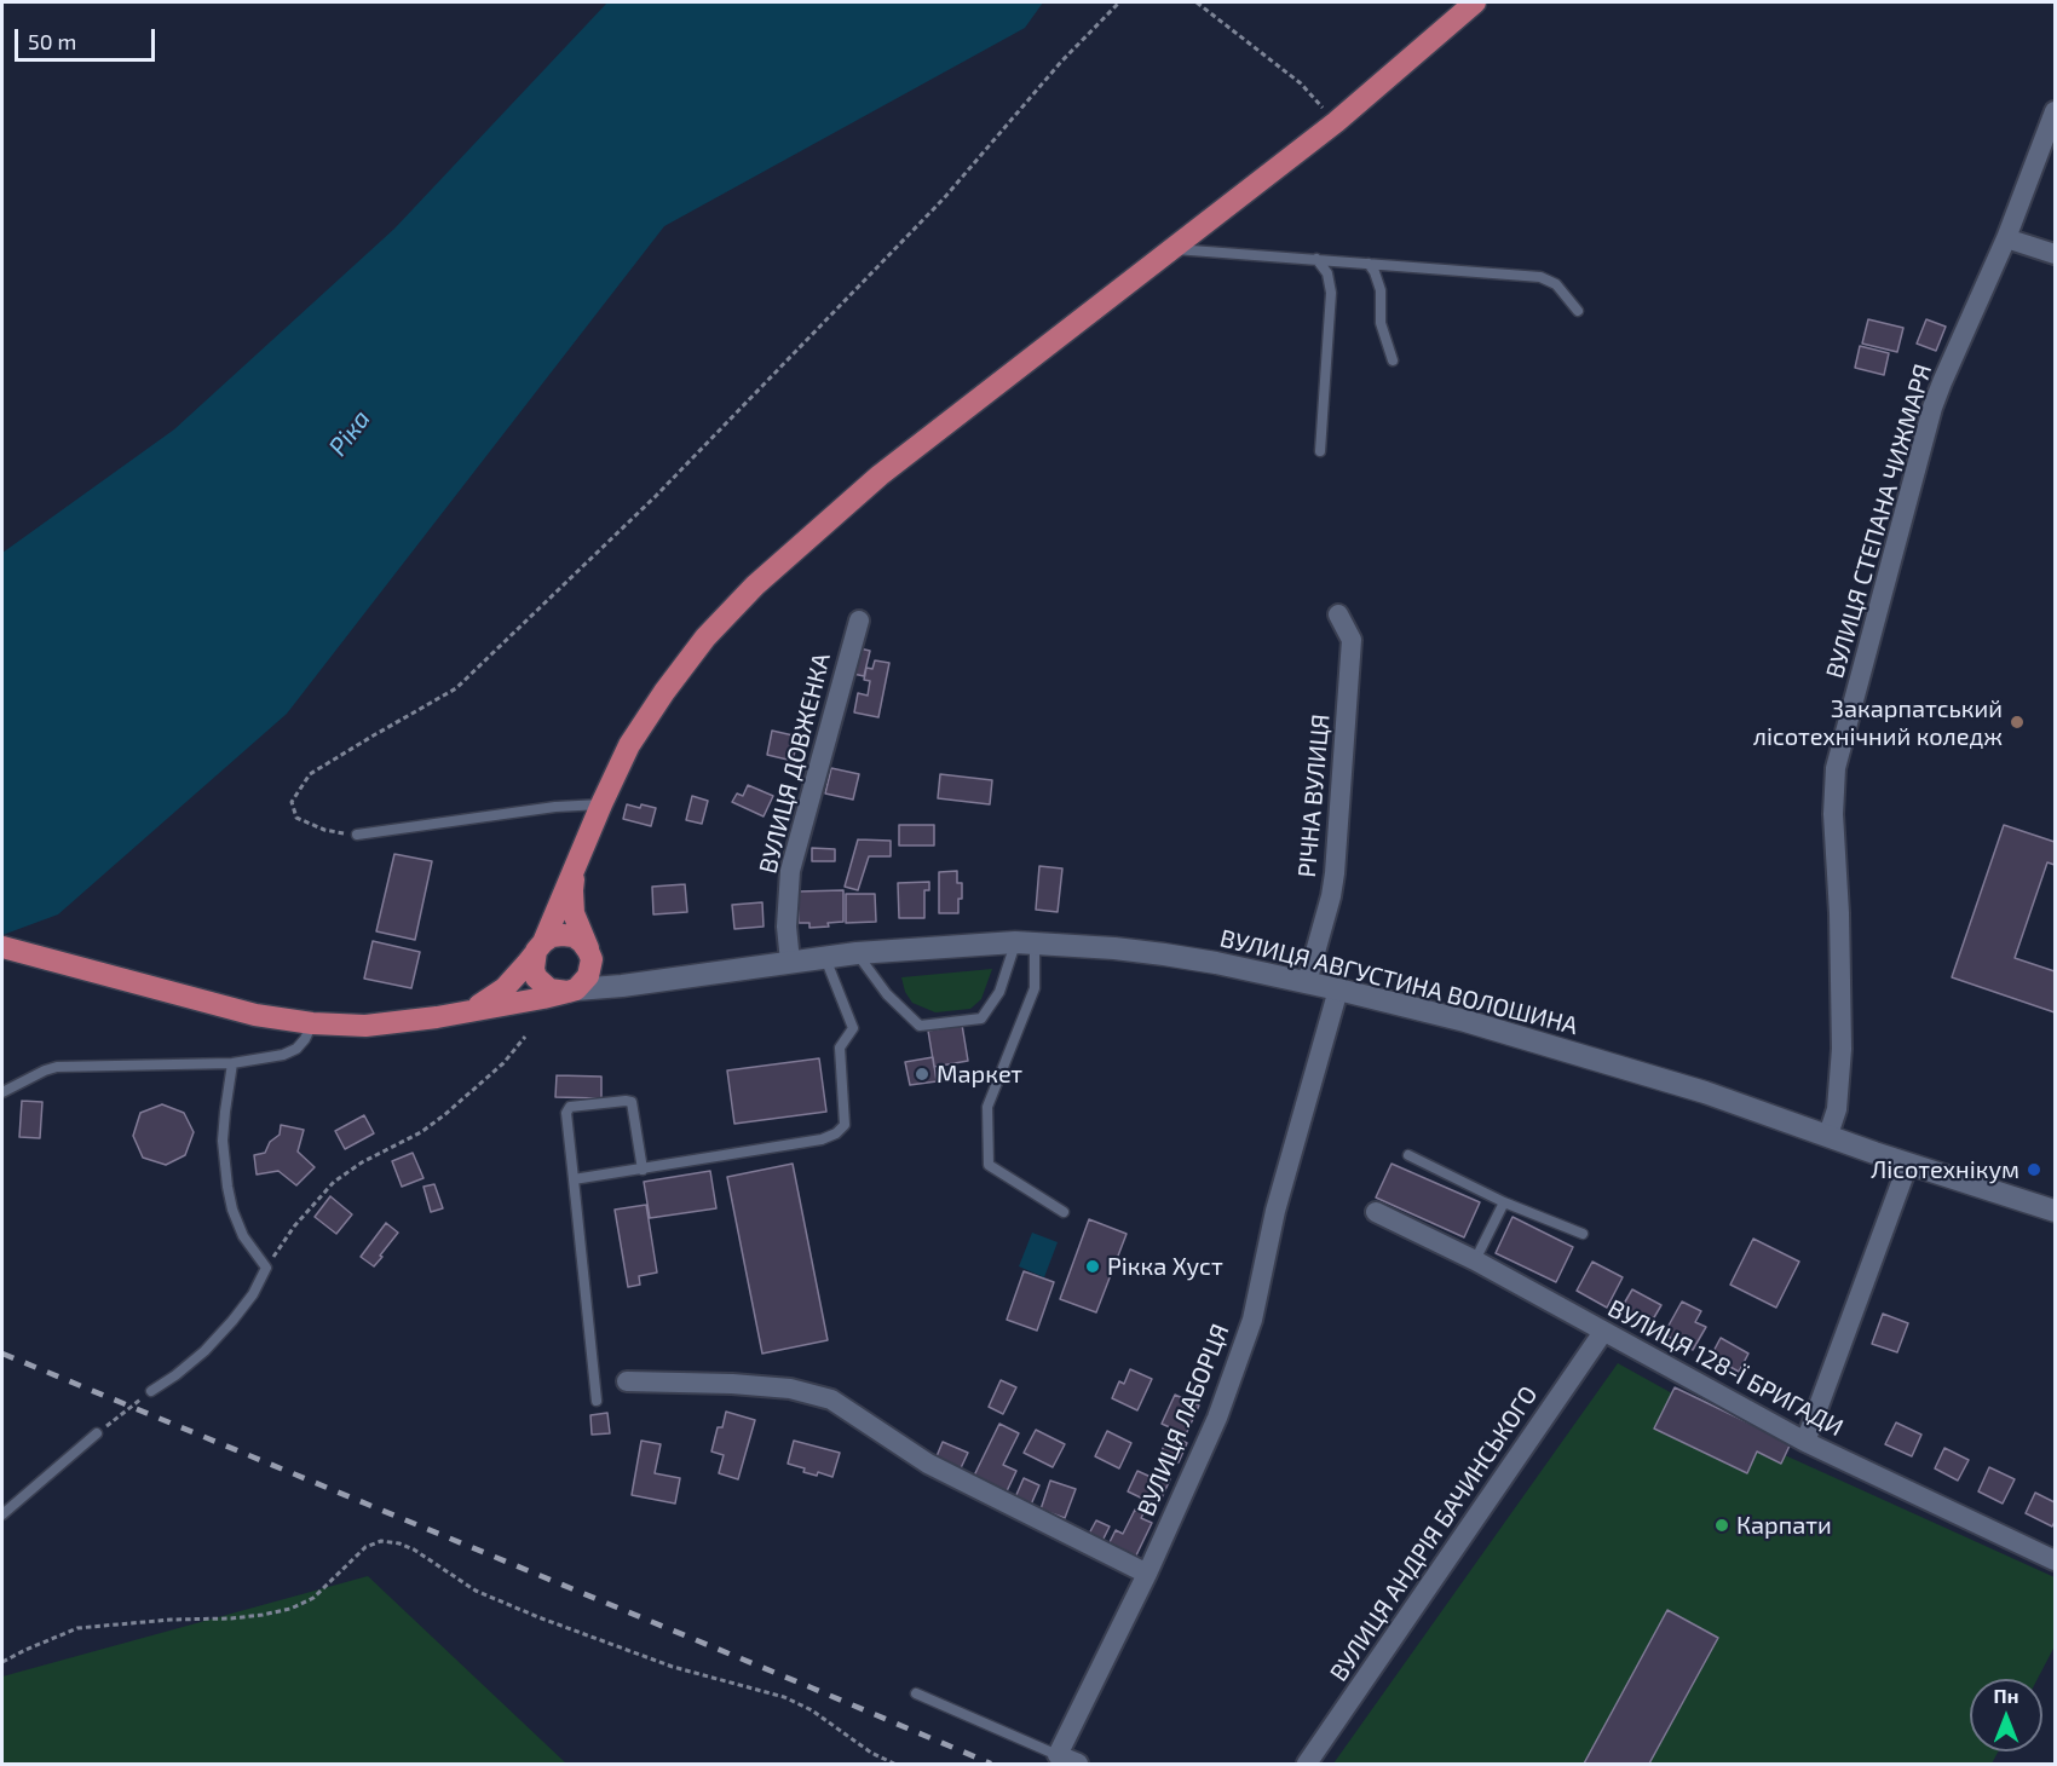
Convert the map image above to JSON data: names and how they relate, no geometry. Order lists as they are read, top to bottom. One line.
{"streets":{"main road":["ВУЛИЦЯ АВГУСТИНА ВОЛОШИНА"],"street":["ВУЛИЦЯ СТЕПАНА ЧИЖМАРЯ","ВУЛИЦЯ ДОВЖЕНКА","РІЧНА ВУЛИЦЯ","ВУЛИЦЯ 128-Ї БРИГАДИ","ВУЛИЦЯ ЛАБОРЦЯ","ВУЛИЦЯ АНДРІЯ БАЧИНСЬКОГО"]},"crossings":[["ВУЛИЦЯ СТЕПАНА ЧИЖМАРЯ","ВУЛИЦЯ АВГУСТИНА ВОЛОШИНА"],["ВУЛИЦЯ ДОВЖЕНКА","ВУЛИЦЯ АВГУСТИНА ВОЛОШИНА"],["РІЧНА ВУЛИЦЯ","ВУЛИЦЯ АВГУСТИНА ВОЛОШИНА"],["ВУЛИЦЯ АВГУСТИНА ВОЛОШИНА","ВУЛИЦЯ ЛАБОРЦЯ"],["ВУЛИЦЯ 128-Ї БРИГАДИ","ВУЛИЦЯ АНДРІЯ БАЧИНСЬКОГО"]],"water":["Ріка"],"places":["Закарпатський лісотехнічний коледж","Маркет","Лісотехнікум","Рікка Хуст","Карпати"],"scale_bar":"50 m","north":"top"}
